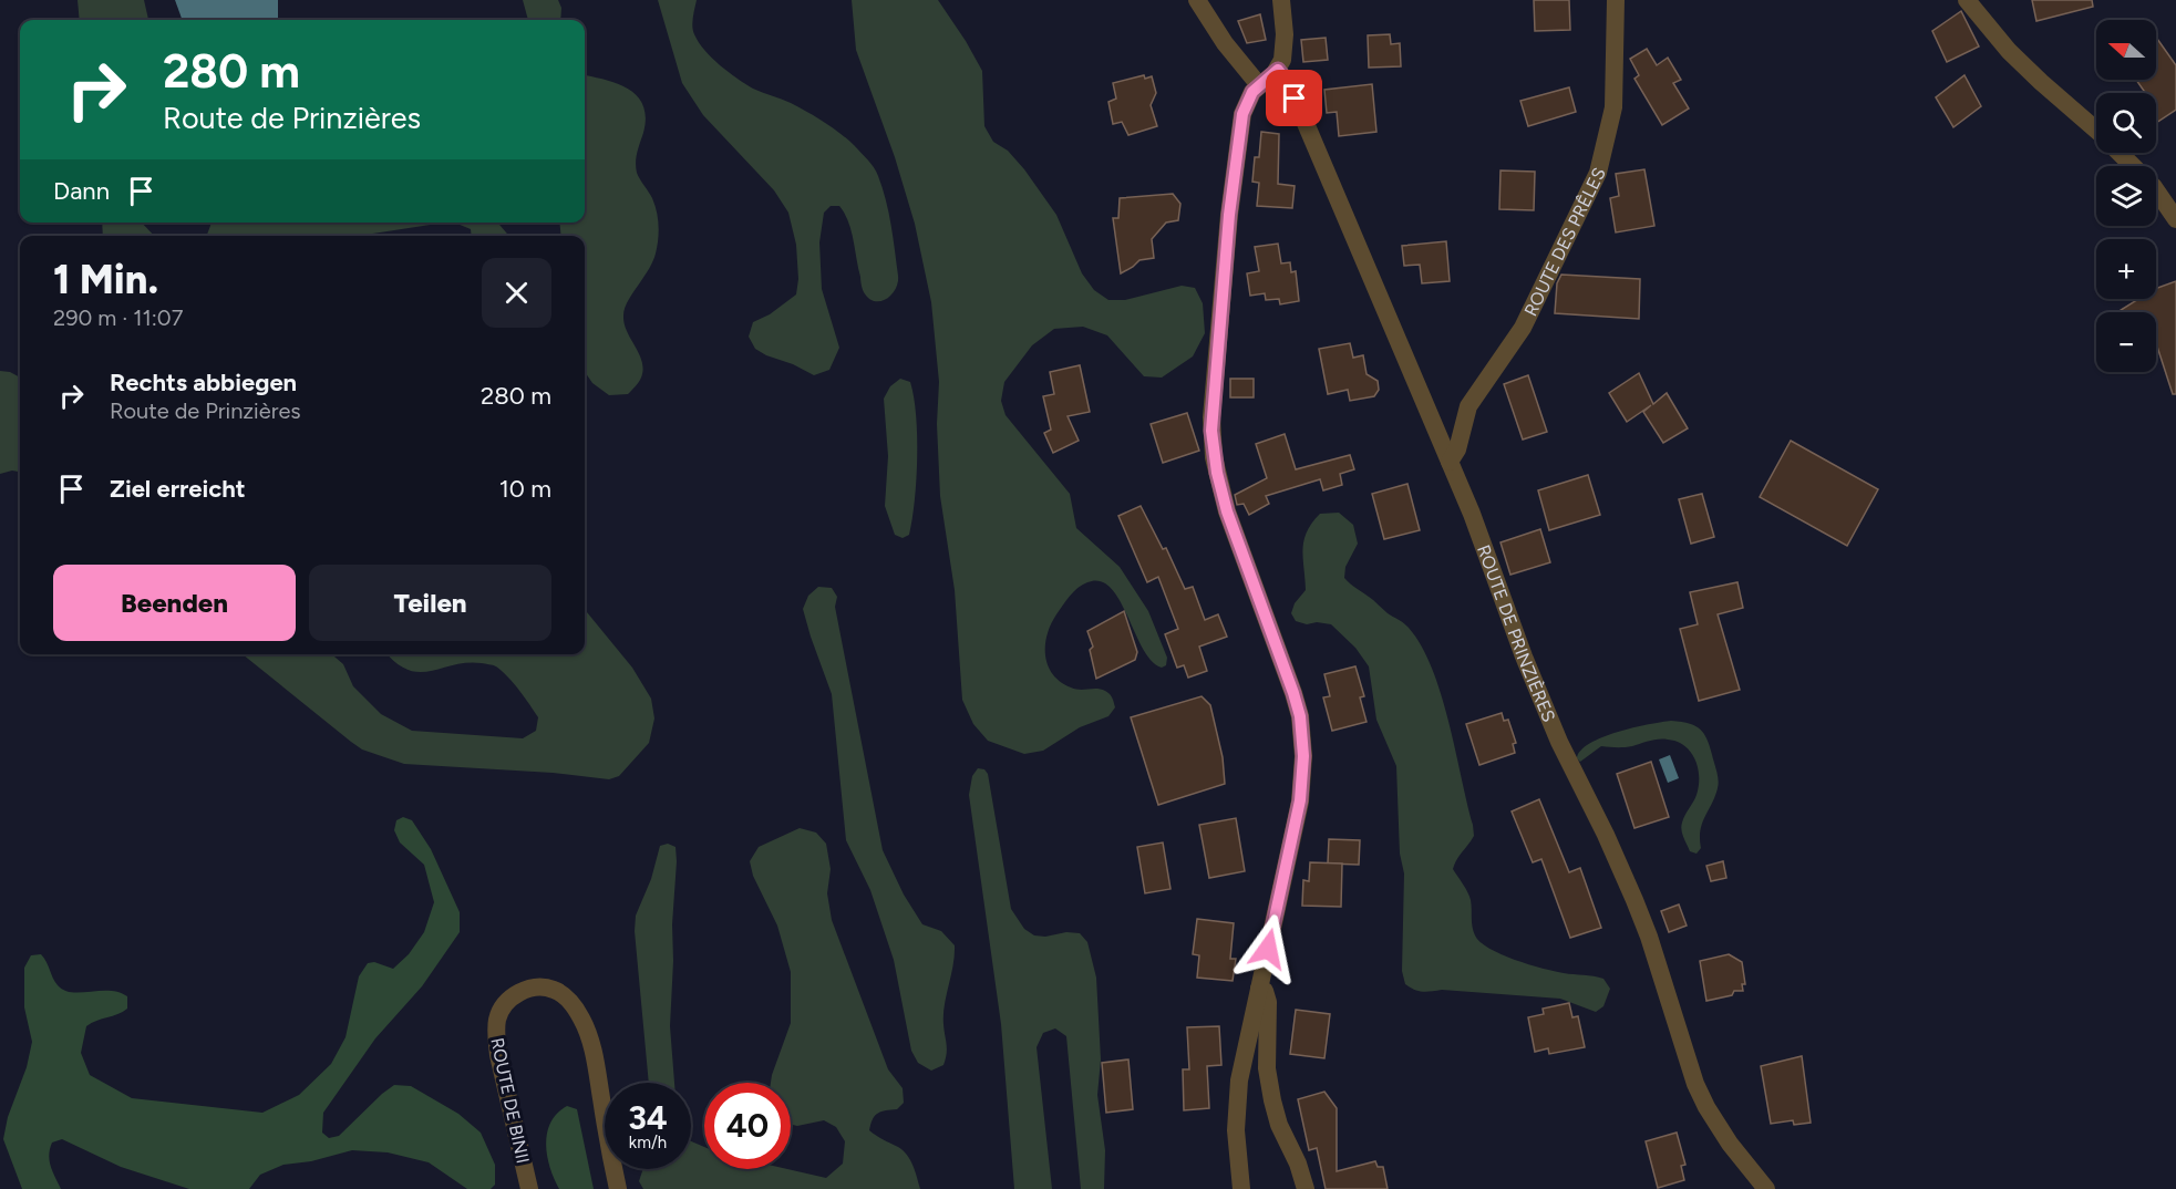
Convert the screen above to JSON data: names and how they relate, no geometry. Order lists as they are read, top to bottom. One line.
{"streets":{"street":["ROUTE DES PRÊLES","ROUTE DE PRINZIÈRES","ROUTE DE BINII"]},"crossings":[["ROUTE DES PRÊLES","ROUTE DE PRINZIÈRES"]],"north":"left","page":{"map_buttons":["+","−"],"turn":["280 m","Route de Prinzières"],"then":"Dann","heading":["1 Min.","290 m · 11:07"],"list":[{"name":"Rechts abbiegen","note":"Route de Prinzières","value":"280 m"},{"name":"Ziel erreicht","value":"10 m"}],"buttons":["Beenden","Teilen"],"speed":"34 km/h","limit":"40"}}
